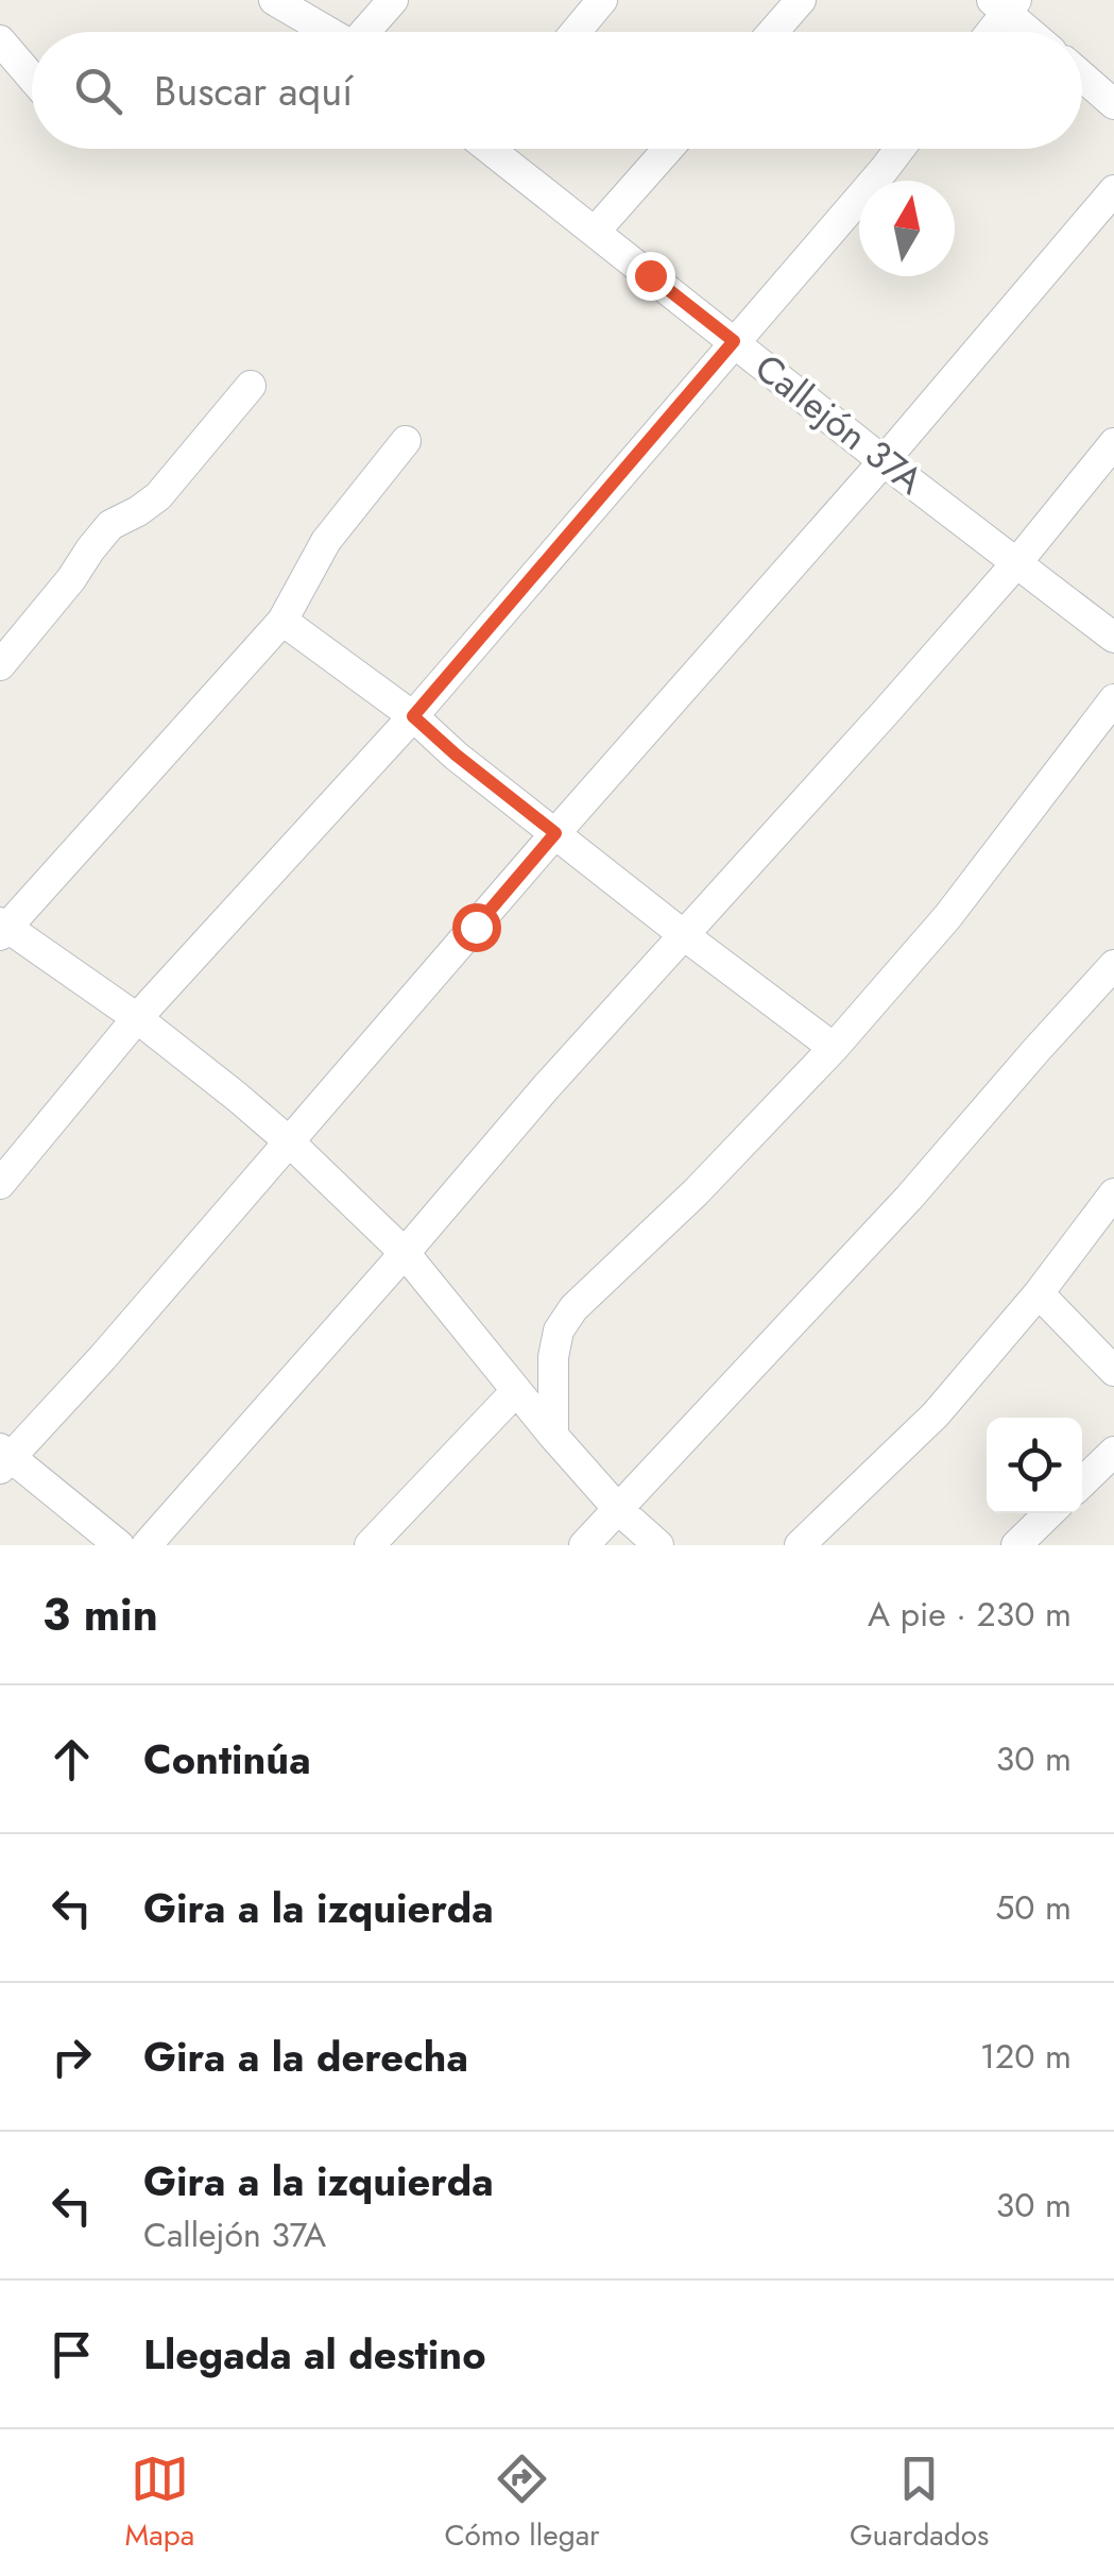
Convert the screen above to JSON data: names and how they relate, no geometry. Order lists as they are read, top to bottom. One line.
{"streets":{"street":["Callejón 37A"]},"north":"top","page":{"search":"Buscar aquí","heading":["3 min","A pie · 230 m"],"list":[["Continúa","30 m"],["Gira a la izquierda","50 m"],["Gira a la derecha","120 m"],["Gira a la izquierda","Callejón 37A","30 m"],"Llegada al destino"],"nav":["Mapa","Cómo llegar","Guardados"]}}
